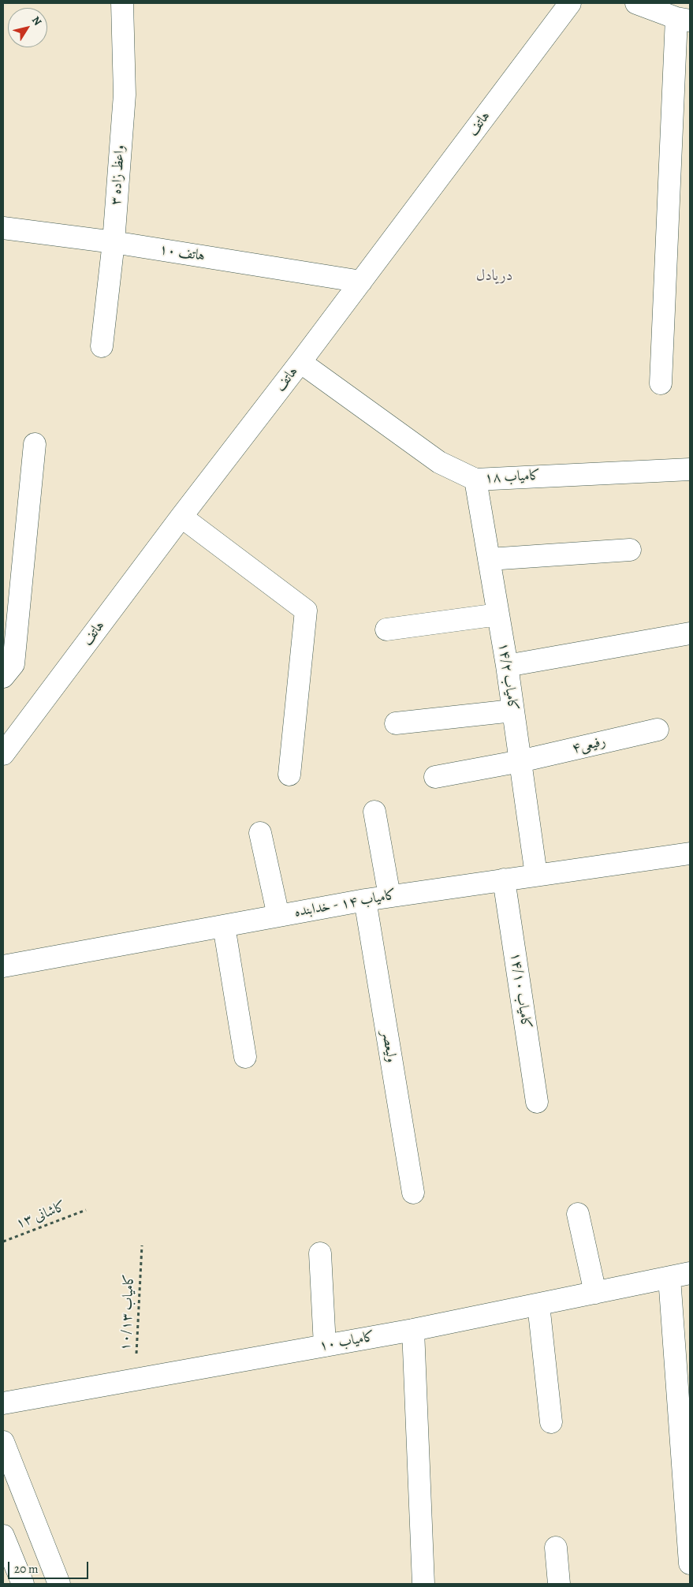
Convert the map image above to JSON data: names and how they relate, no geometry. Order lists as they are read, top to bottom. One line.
{"streets":{"street":["هاتف","واعظ زاده ۳","هاتف ۱۰","کامیاب ۱۸","کامیاب ۱۴/۲","رفیعی۴","کامیاب ۱۴ - خدابنده","کامیاب ۱۴/۱۰","ولیعصر","کامیاب ۱۰"],"path":["کاشانی ۱۳","کامیاب ۱۰/۱۳"]},"crossings":[["هاتف","هاتف ۱۰"],["هاتف","کامیاب ۱۸"],["واعظ زاده ۳","هاتف ۱۰"],["کامیاب ۱۸","کامیاب ۱۴/۲"],["کامیاب ۱۴/۲","رفیعی۴"],["کامیاب ۱۴/۲","کامیاب ۱۴ - خدابنده"],["کامیاب ۱۴ - خدابنده","کامیاب ۱۴/۱۰"],["کامیاب ۱۴ - خدابنده","ولیعصر"],["کامیاب ۱۰/۱۳","کامیاب ۱۰"]],"districts":["دریادل"],"scale_bar":"20 m","north":"top right"}
